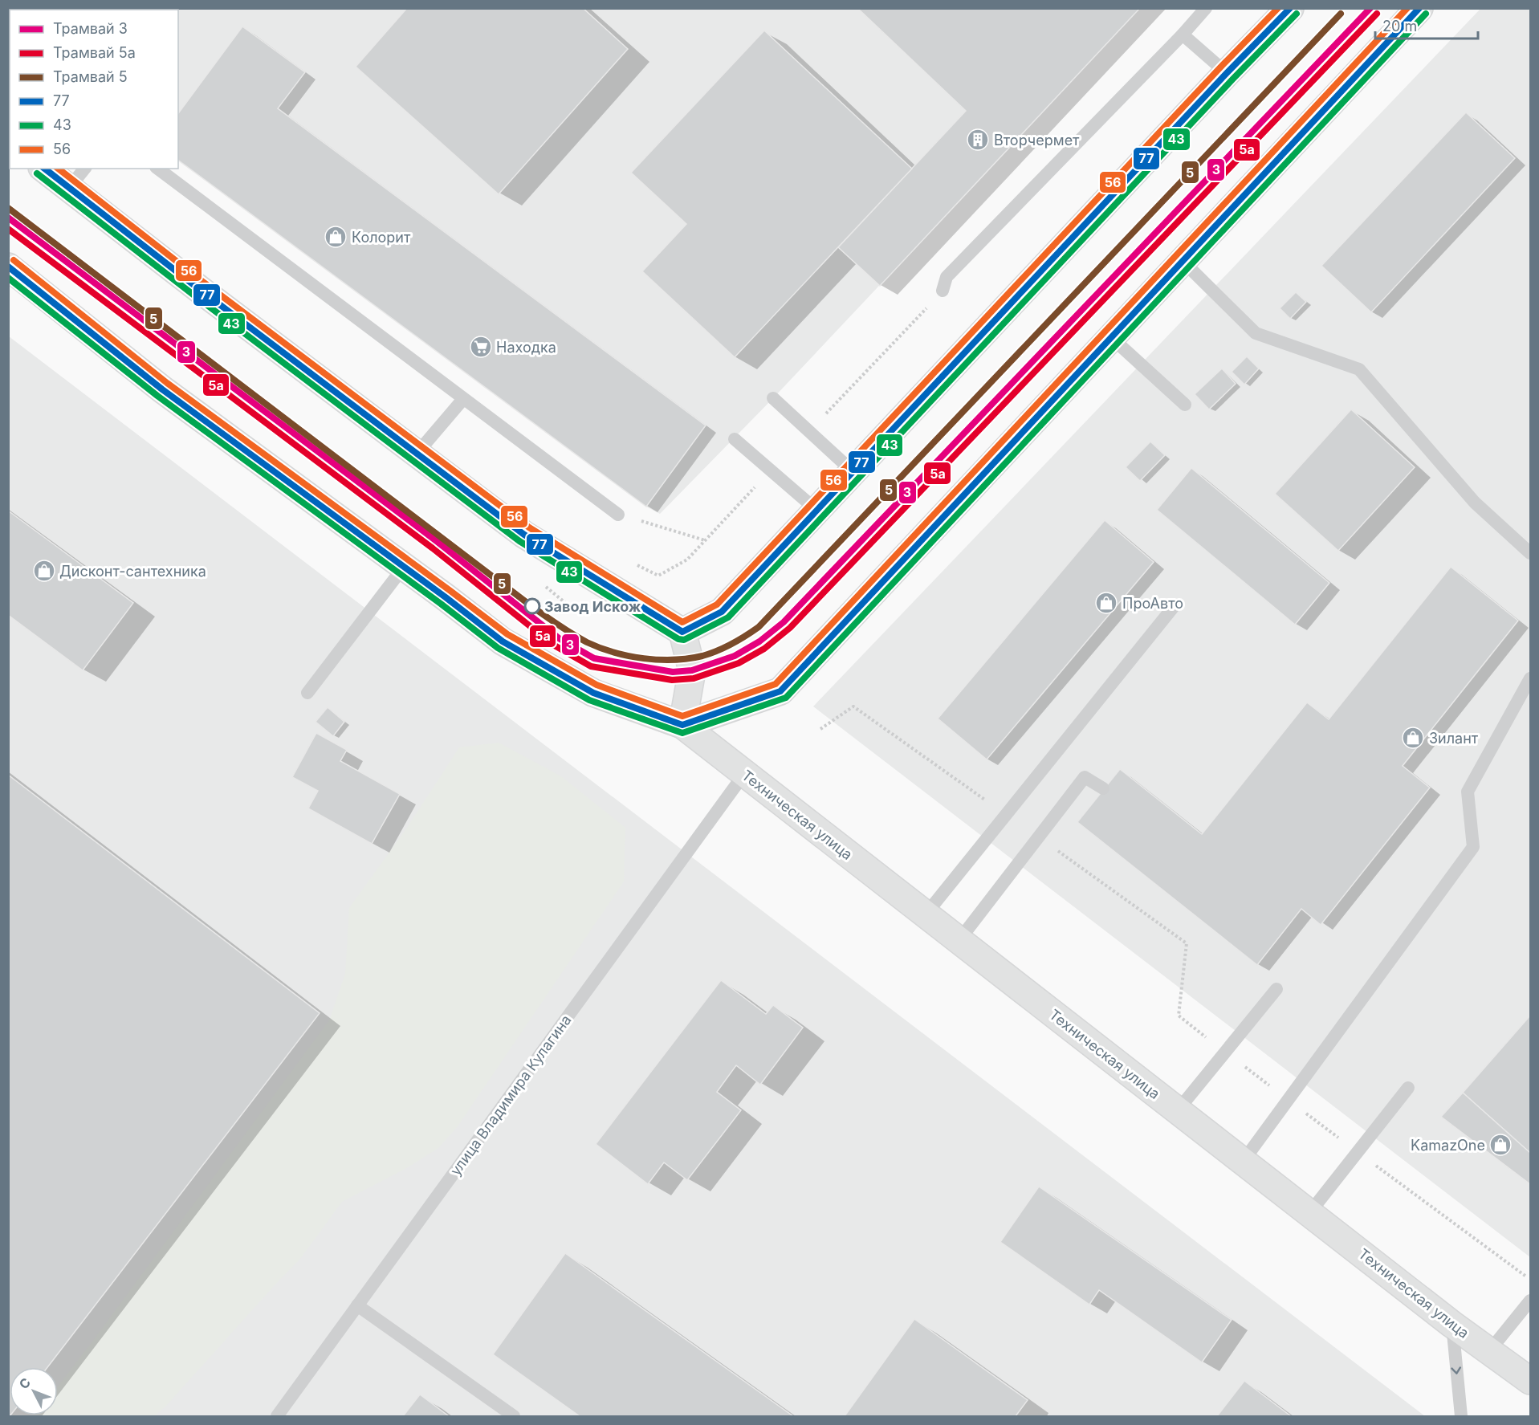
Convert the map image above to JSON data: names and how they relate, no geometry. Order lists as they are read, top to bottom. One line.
{"streets":{"main road":["Техническая улица"],"lane":["улица Владимира Кулагина"]},"crossings":[["Техническая улица","улица Владимира Кулагина"]],"places":{"building":["Вторчермет"],"shop":["Колорит","Дисконт-сантехника","ПроАвто","Зилант","KamazOne"],"supermarket":["Находка"],"other":["Завод Искож"]},"lines":["tram line 3","transit line 77","transit line 56","tram line 5а","tram line 5","transit line 43"],"legend":["Трамвай 3","Трамвай 5а","Трамвай 5","77","43","56"],"scale_bar":"20 m","north":"top left"}
